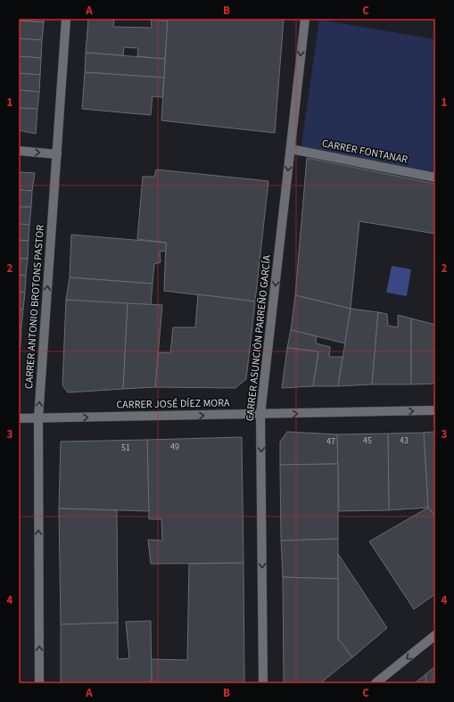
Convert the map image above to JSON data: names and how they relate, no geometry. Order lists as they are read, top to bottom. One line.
{"streets":{"street":["CARRER FONTANAR","CARRER ANTONIO BROTONS PASTOR","CARRER ASUNCIÓN PARREÑO GARCÍA","CARRER JOSÉ DÍEZ MORA"]},"crossings":[["CARRER FONTANAR","CARRER ASUNCIÓN PARREÑO GARCÍA"],["CARRER ANTONIO BROTONS PASTOR","CARRER JOSÉ DÍEZ MORA"],["CARRER ASUNCIÓN PARREÑO GARCÍA","CARRER JOSÉ DÍEZ MORA"]],"one_way":["CARRER ANTONIO BROTONS PASTOR","CARRER ASUNCIÓN PARREÑO GARCÍA","CARRER JOSÉ DÍEZ MORA"],"house_numbers":["45","43","47","49","51"],"grid":{"columns":["A","B","C"],"rows":["1","2","3","4"]}}
